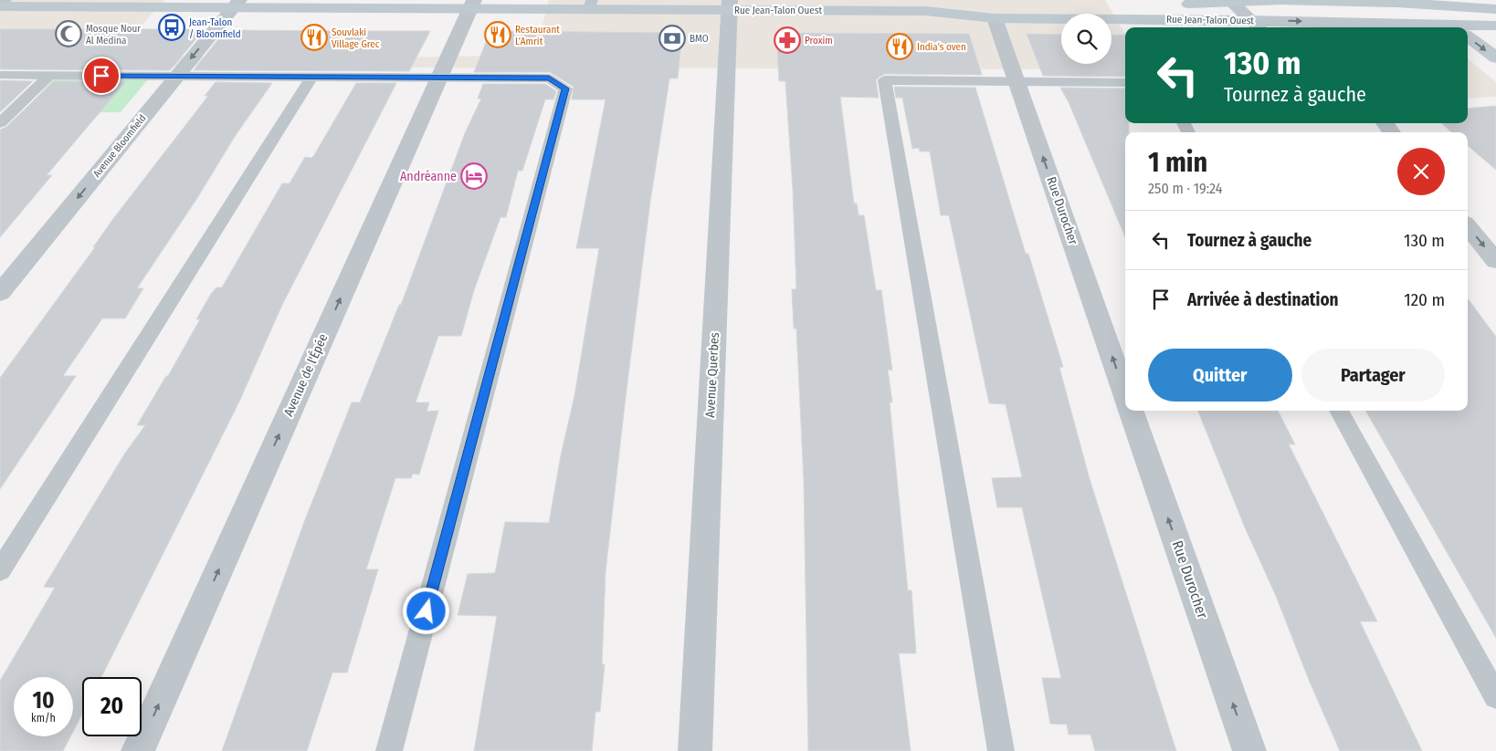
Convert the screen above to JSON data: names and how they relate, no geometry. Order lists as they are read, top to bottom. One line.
{"streets":{"main road":["Rue Jean-Talon Ouest"],"street":["Avenue Bloomfield","Rue Durocher","Avenue de l'Épée","Avenue Querbes"]},"crossings":[["Rue Jean-Talon Ouest","Avenue Bloomfield"],["Rue Jean-Talon Ouest","Rue Durocher"],["Rue Jean-Talon Ouest","Avenue de l'Épée"],["Rue Jean-Talon Ouest","Avenue Querbes"]],"one_way":["Avenue Bloomfield","Rue Durocher","Avenue de l'Épée"],"places":{"bus stop":["Jean-Talon / Bloomfield"],"mosque":["Mosque Nour Al Medina"],"restaurant":["Restaurant L’Amrit","Souvlaki Village Grec","India's oven"],"bank":["BMO"],"pharmacy":["Proxim"],"hotel":["Andréanne"]},"page":{"turn":["130 m","Tournez à gauche"],"heading":["1 min","250 m · 19:24"],"list":[{"name":"Tournez à gauche","value":"130 m"},{"name":"Arrivée à destination","value":"120 m"}],"buttons":["Quitter","Partager"],"speed":"10 km/h","limit":"20"}}
